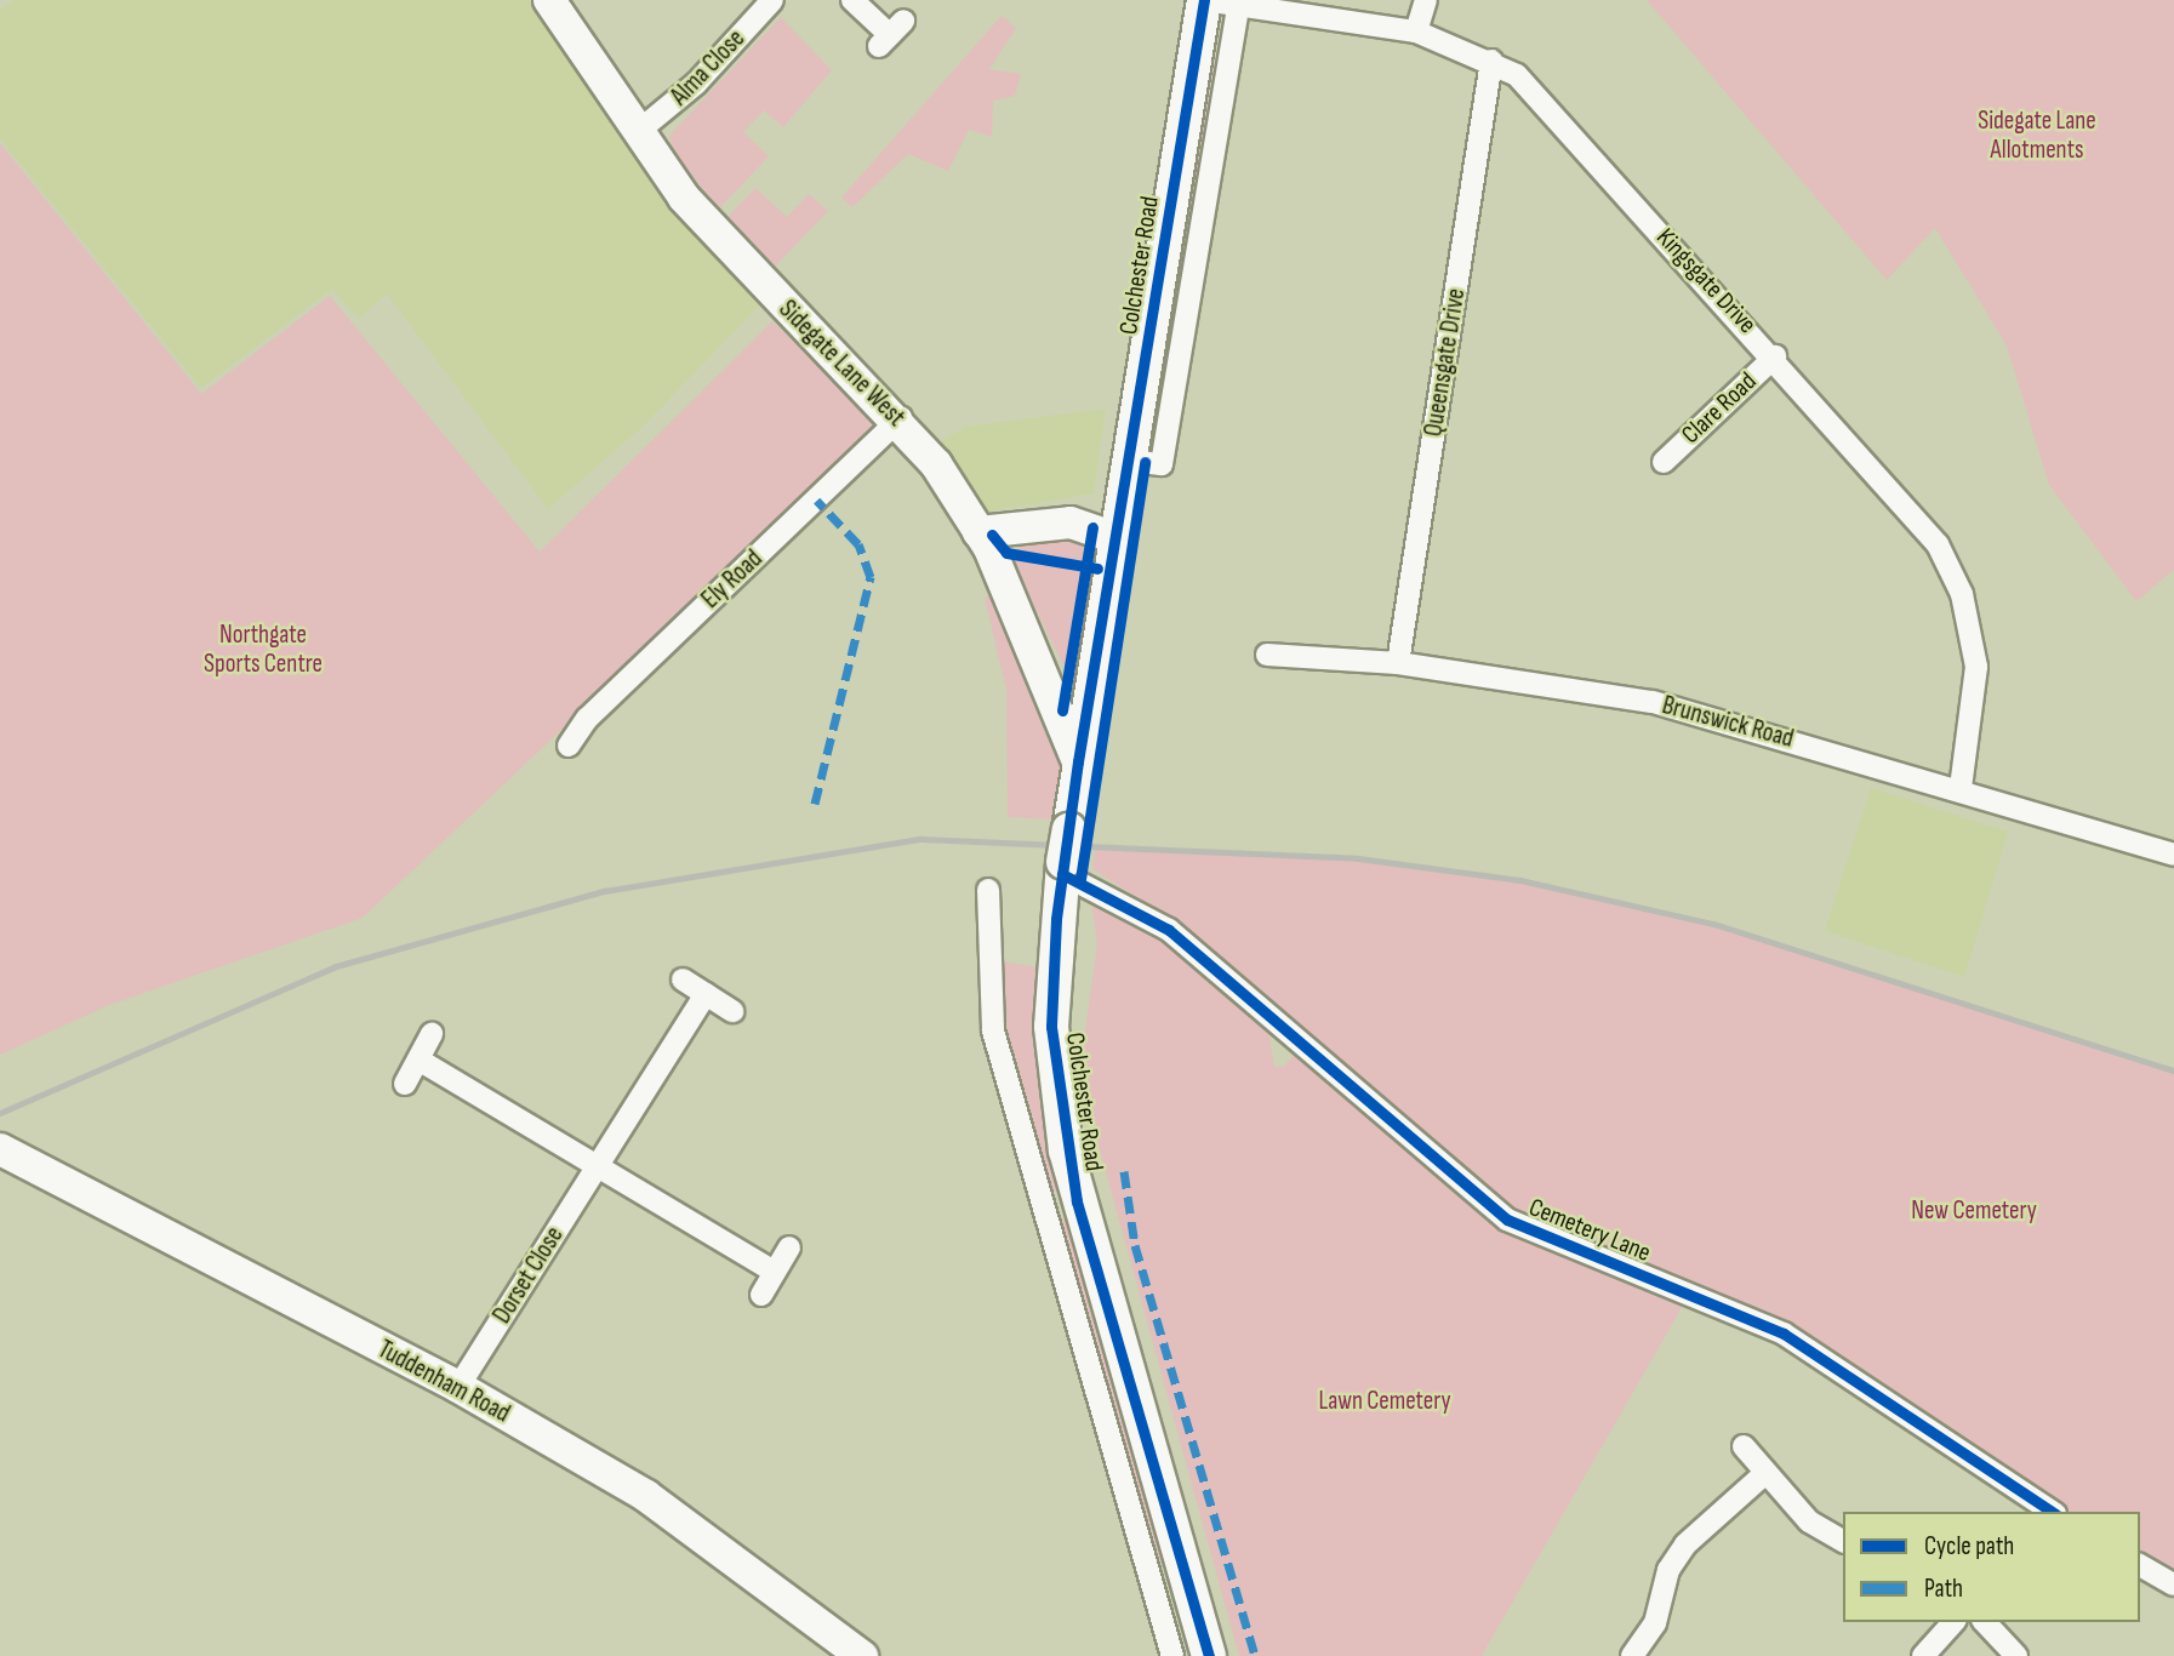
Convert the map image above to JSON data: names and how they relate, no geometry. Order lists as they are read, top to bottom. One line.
{"streets":{"main road":["Colchester Road"],"street":["Alma Close","Kingsgate Drive","Queensgate Drive","Sidegate Lane West","Clare Road","Ely Road","Brunswick Road","Cemetery Lane","Dorset Close","Tuddenham Road"]},"crossings":[["Alma Close","Sidegate Lane West"],["Colchester Road","Kingsgate Drive"],["Colchester Road","Sidegate Lane West"],["Colchester Road","Cemetery Lane"],["Kingsgate Drive","Queensgate Drive"],["Kingsgate Drive","Clare Road"],["Kingsgate Drive","Brunswick Road"],["Queensgate Drive","Brunswick Road"],["Sidegate Lane West","Ely Road"],["Dorset Close","Tuddenham Road"]],"parks":["Sidegate Lane Allotments","Northgate Sports Centre","New Cemetery","Lawn Cemetery"],"legend":["Cycle path","Path"]}
